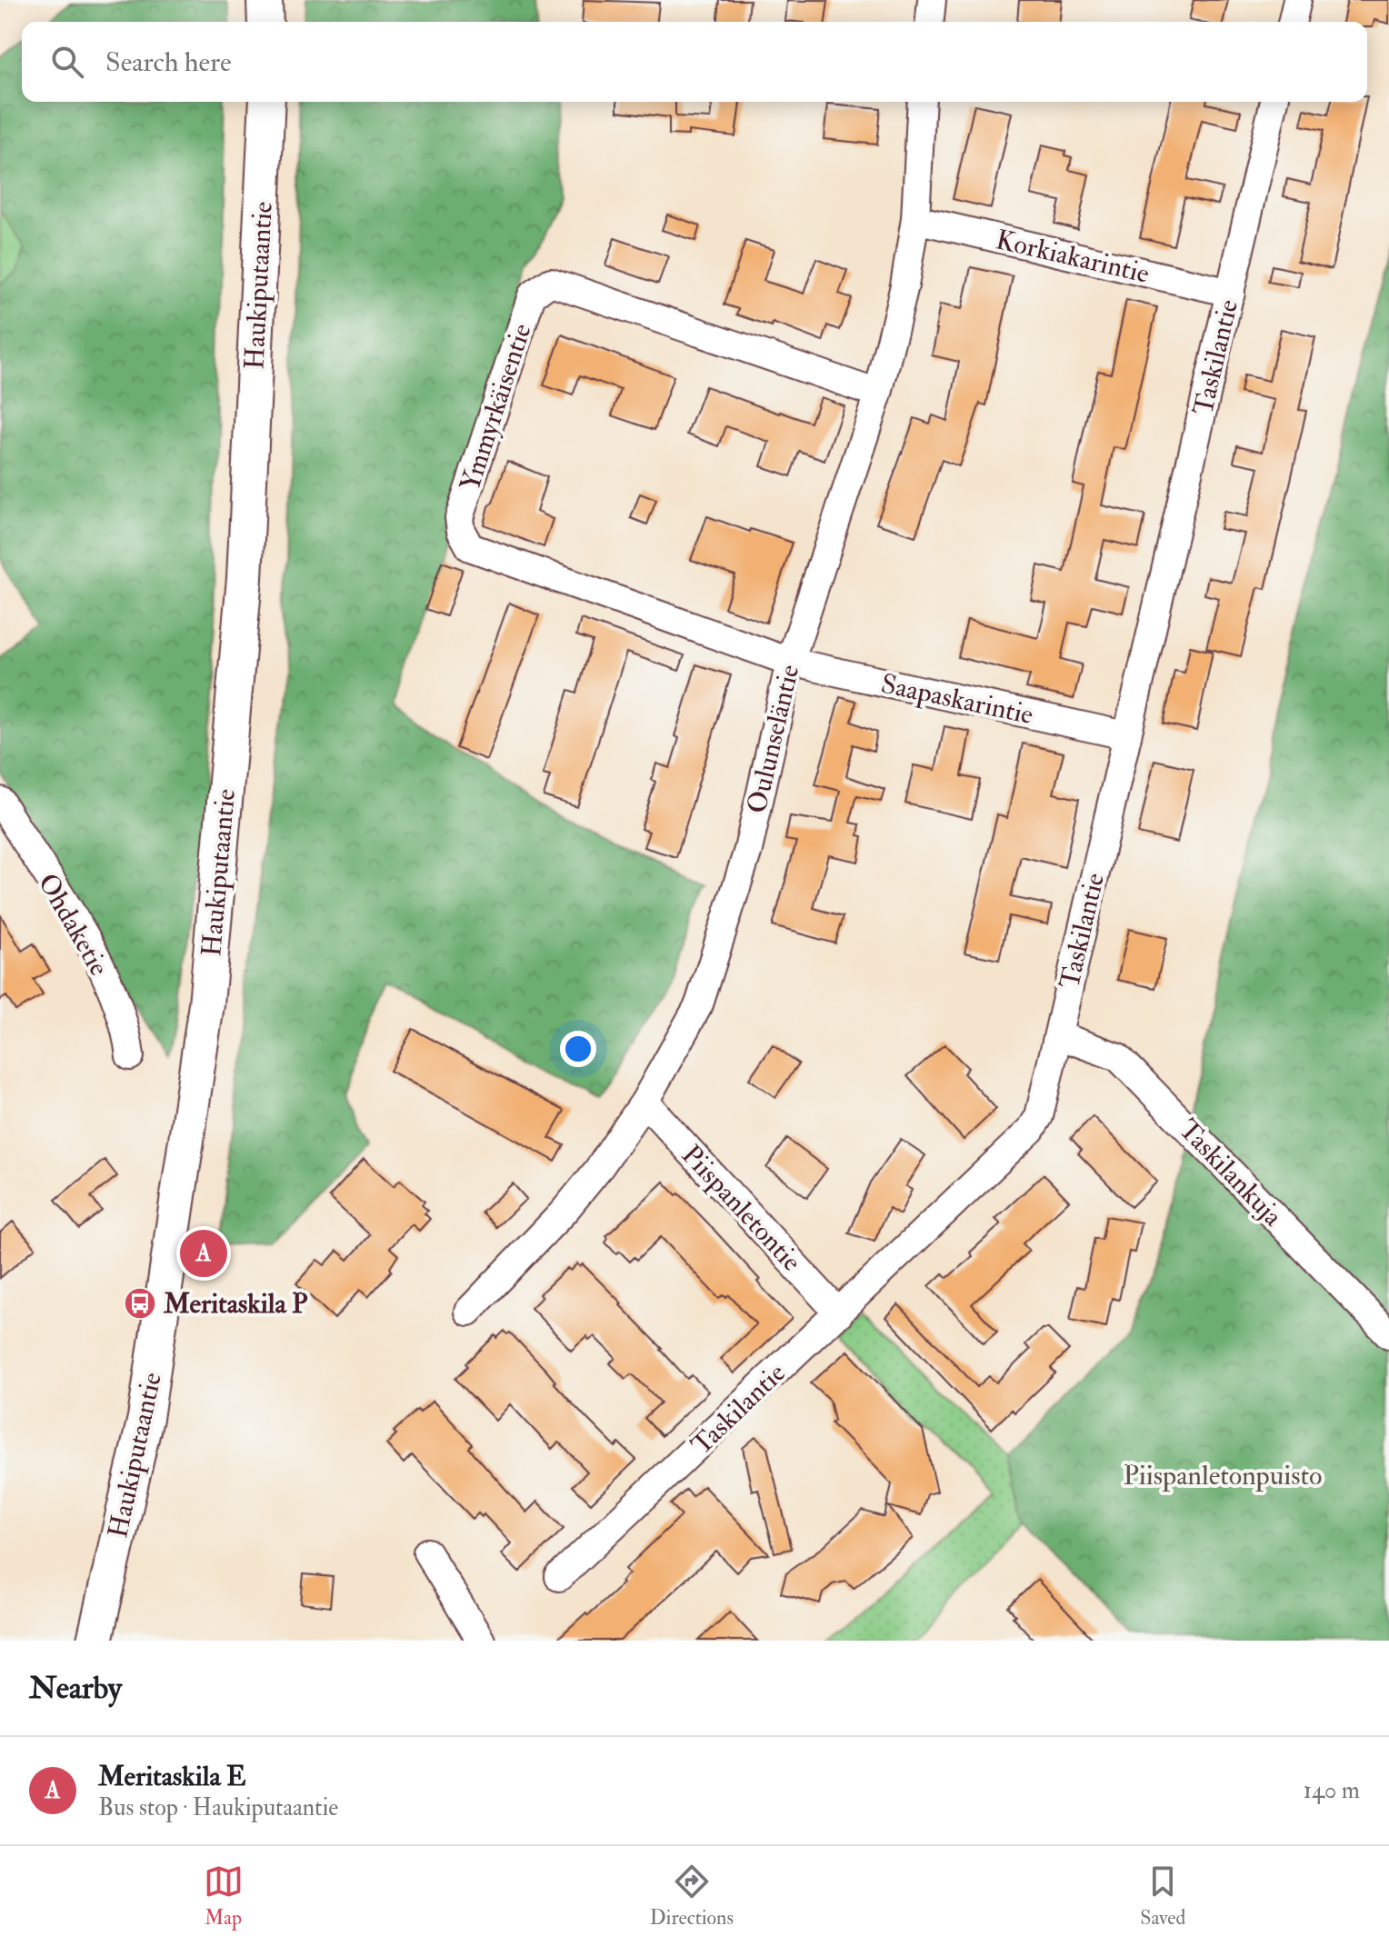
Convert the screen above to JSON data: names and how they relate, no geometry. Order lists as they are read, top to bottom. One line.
{"streets":{"main road":["Haukiputaantie"],"street":["Korkiakarintie","Taskilantie","Ymmyrkäisentie","Saapaskarintie","Oulunseläntie","Ohdaketie","Taskilankuja","Piispanletontie"]},"crossings":[["Korkiakarintie","Taskilantie"],["Korkiakarintie","Oulunseläntie"],["Taskilantie","Saapaskarintie"],["Taskilantie","Taskilankuja"],["Taskilantie","Piispanletontie"],["Ymmyrkäisentie","Saapaskarintie"],["Ymmyrkäisentie","Oulunseläntie"],["Saapaskarintie","Oulunseläntie"],["Oulunseläntie","Piispanletontie"]],"parks":["Piispanletonpuisto"],"places":{"bus stop":["Meritaskila P"]},"page":{"search":"Search here","pins":"A","heading":"Nearby","list":[{"mark":"A","name":"Meritaskila E","note":"Bus stop · Haukiputaantie","value":"140 m"}],"nav":["Map","Directions","Saved"]}}
